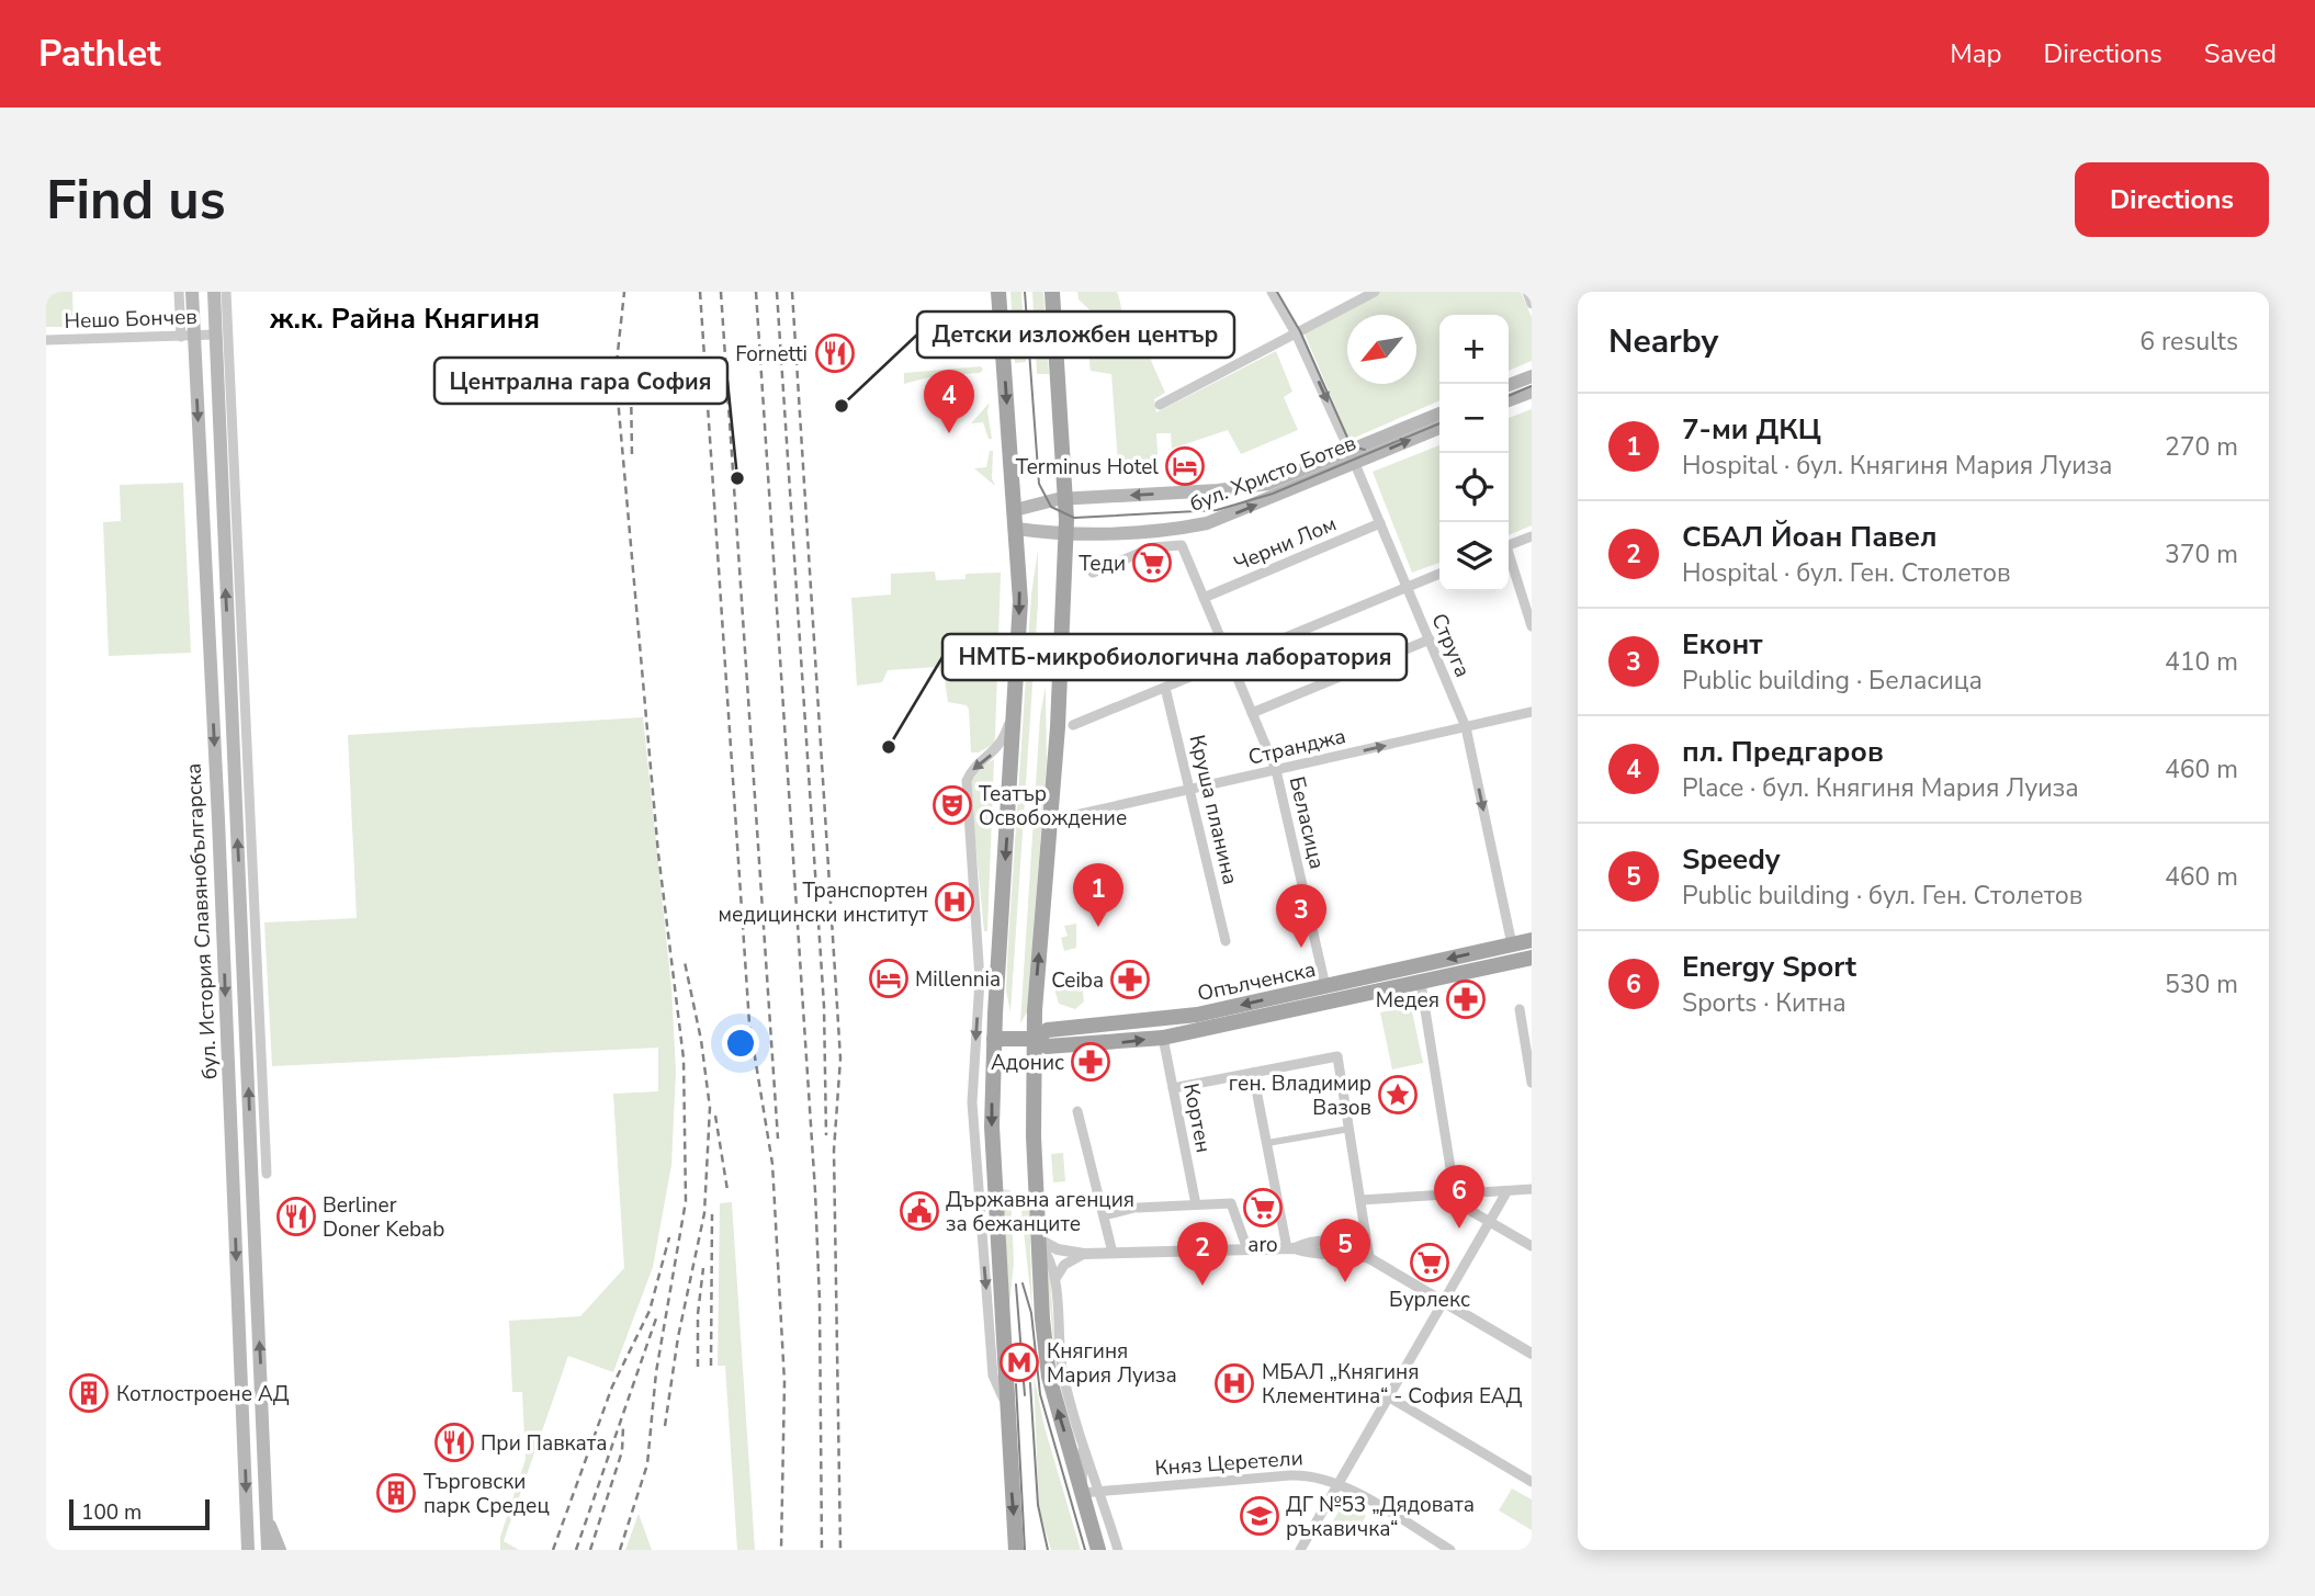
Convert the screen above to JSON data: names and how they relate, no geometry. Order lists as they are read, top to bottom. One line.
{"streets":{"main road":["бул. Христо Ботев","бул. История Славянобългарска","Опълченска"],"street":["Нешо Бончев","Черни Лом","Струга","Странджа","Круша планина","Беласица","Кортен","Княз Церетели"]},"crossings":[["Нешо Бончев","бул. История Славянобългарска"],["бул. Христо Ботев","Струга"],["Черни Лом","Струга"],["Черни Лом","Беласица"],["Струга","Странджа"],["Струга","Опълченска"],["Странджа","Круша планина"],["Странджа","Беласица"],["Беласица","Опълченска"],["Опълченска","Кортен"]],"one_way":["Струга"],"districts":["ж.к. Райна Княгиня"],"places":{"restaurant":["Fornetti","Berliner Doner Kebab","При Павката"],"other":["Детски изложбен център","Централна гара София","НМТБ-микробиологична лаборатория"],"hotel":["Terminus Hotel","Millennia"],"supermarket":["Теди","aro","Бурлекс"],"theatre":["Театър Освобождение"],"hospital":["Транспортен медицински институт","МБАЛ „Княгиня Клементина“ - София ЕАД"],"pharmacy":["Ceiba","Медея","Адонис"],"place":["ген. Владимир Вазов"],"public building":["Държавна агенция за бежанците"],"metro station":["Княгиня Мария Луиза"],"building":["Котлостроене АД","Търговски парк Средец"],"school or university":["ДГ №53 „Дядовата ръкавичка“"]},"scale_bar":"100 m","north":"bottom left","page":{"header":"Pathlet","nav":["Map","Directions","Saved"],"buttons":"Directions","title":"Find us","heading":["Nearby","6 results"],"map_buttons":["+","−"],"pins":["4","1","3","6","5","2"],"list":[{"mark":"1","name":"7-ми ДКЦ","note":"Hospital · бул. Княгиня Мария Луиза","value":"270 m"},{"mark":"2","name":"СБАЛ Йоан Павел","note":"Hospital · бул. Ген. Столетов","value":"370 m"},{"mark":"3","name":"Еконт","note":"Public building · Беласица","value":"410 m"},{"mark":"4","name":"пл. Предгаров","note":"Place · бул. Княгиня Мария Луиза","value":"460 m"},{"mark":"5","name":"Speedy","note":"Public building · бул. Ген. Столетов","value":"460 m"},{"mark":"6","name":"Energy Sport","note":"Sports · Китна","value":"530 m"}],"scale":"100 m"}}
